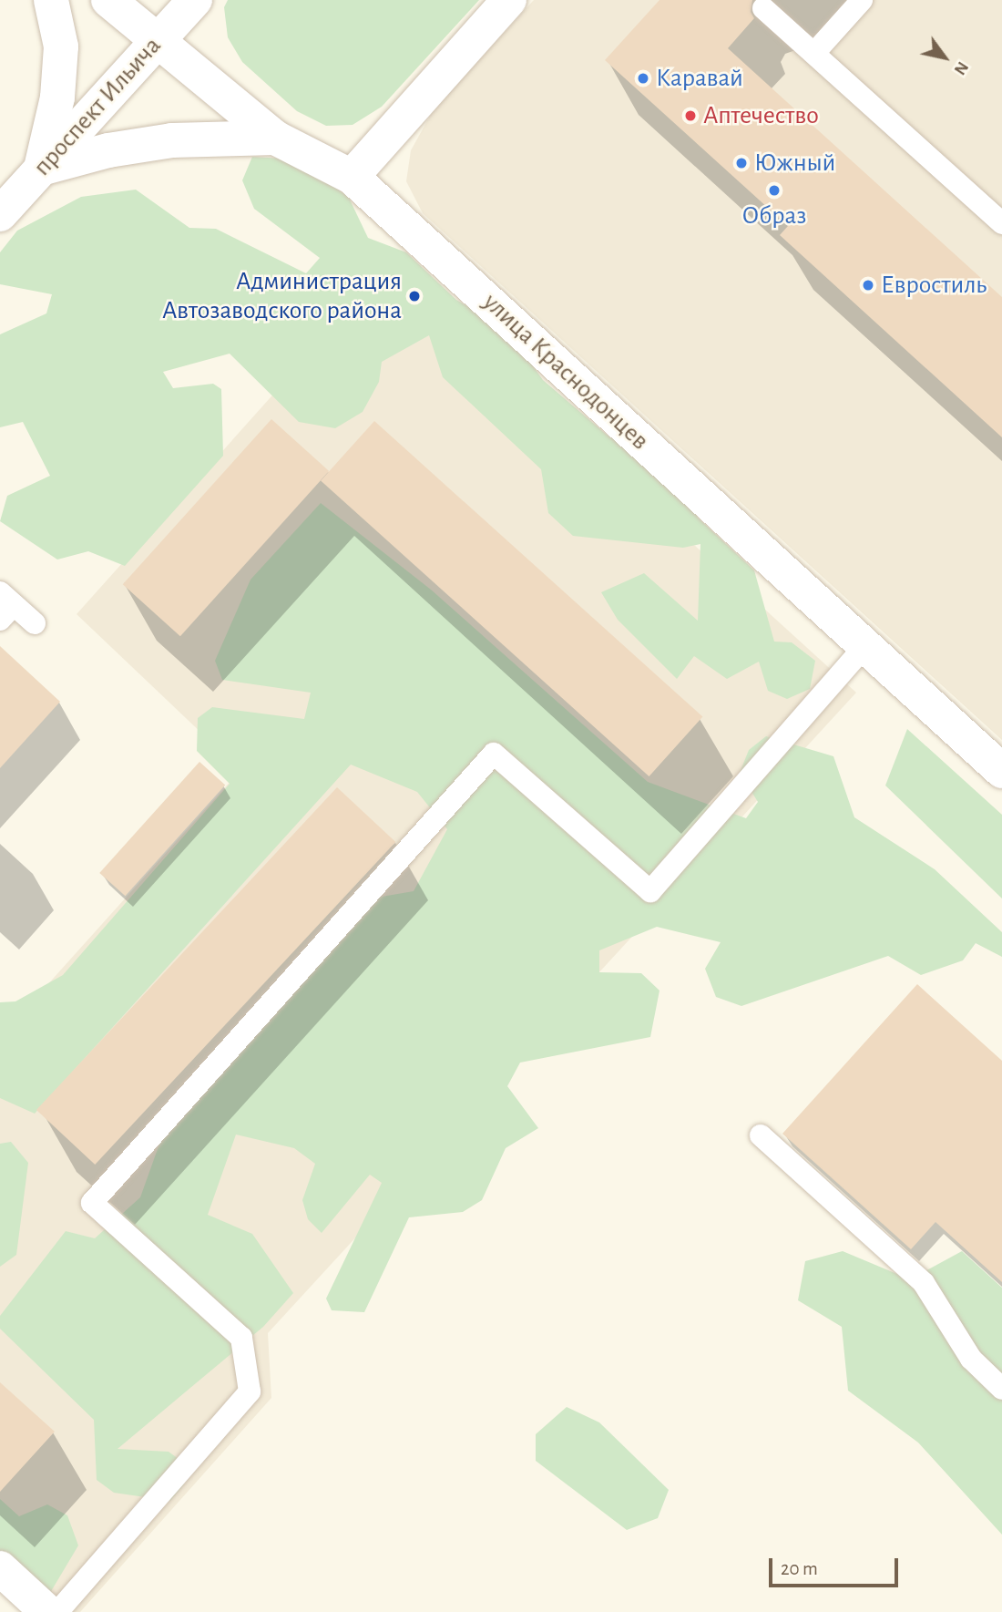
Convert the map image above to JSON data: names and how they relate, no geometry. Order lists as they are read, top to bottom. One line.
{"streets":{"main road":["проспект Ильича","улица Краснодонцев"]},"crossings":[["проспект Ильича","улица Краснодонцев"]],"places":["Каравай","Аптечество","Южный","Образ","Евростиль","Администрация Автозаводского района"],"scale_bar":"20 m","north":"bottom right"}
